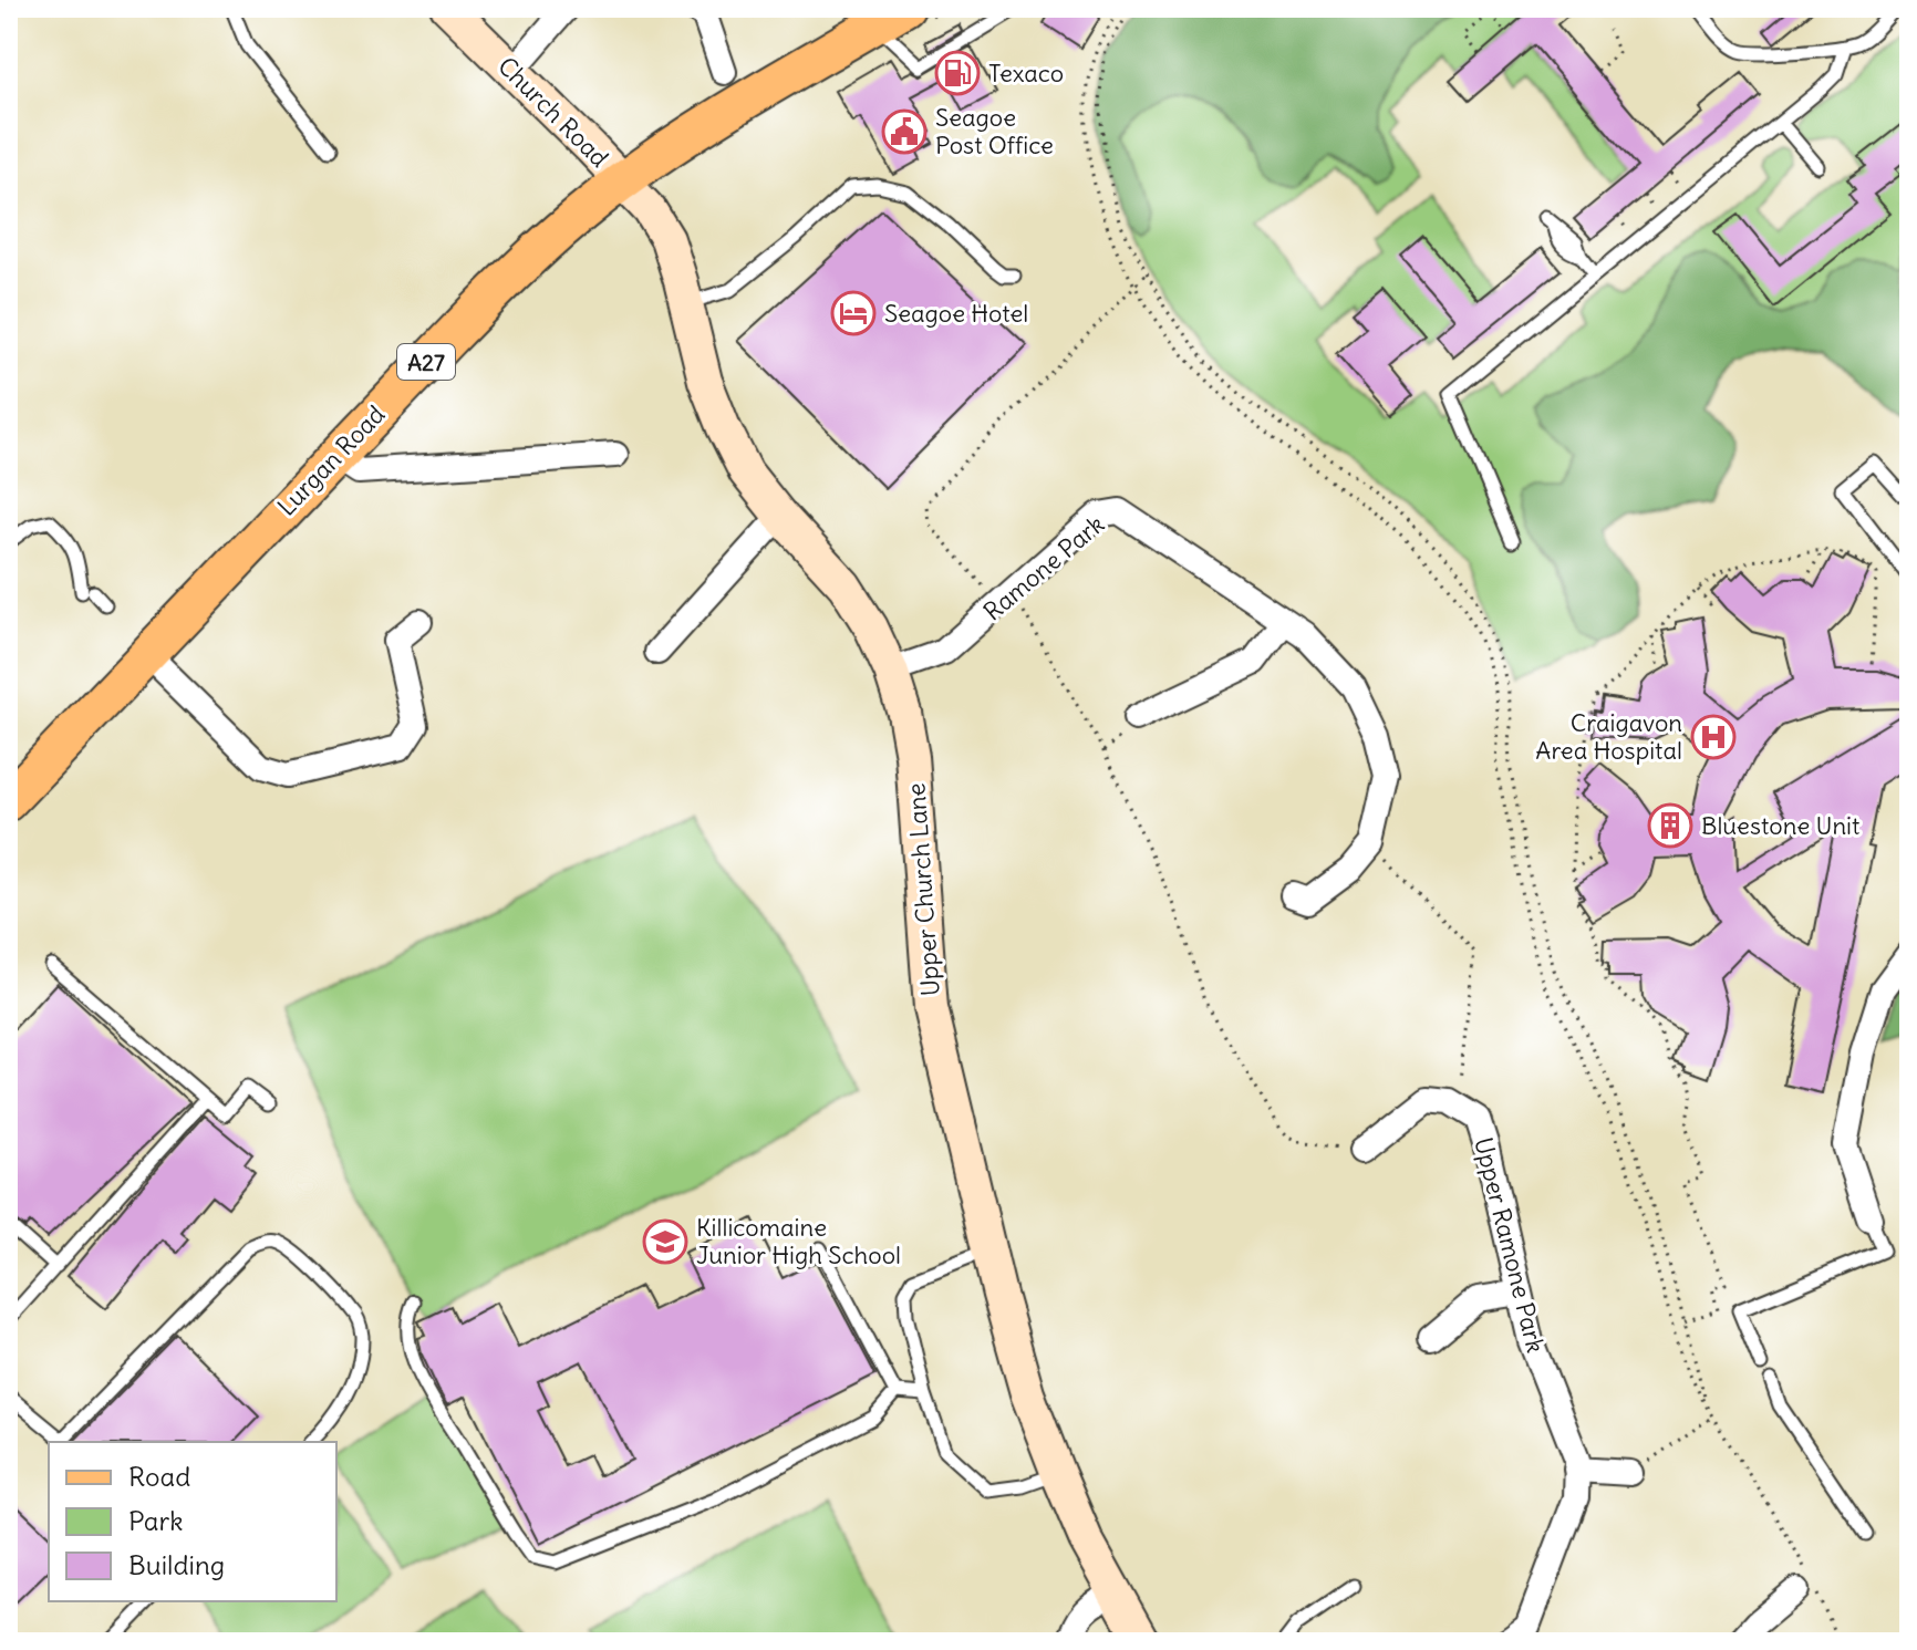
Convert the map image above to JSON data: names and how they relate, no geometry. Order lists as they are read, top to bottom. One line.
{"streets":{"main road":["A27","Lurgan Road"],"street":["Church Road","Ramone Park","Upper Church Lane","Upper Ramone Park"]},"crossings":[["Church Road","Lurgan Road"],["Church Road","Upper Church Lane"],["Lurgan Road","Upper Church Lane"],["Ramone Park","Upper Church Lane"]],"places":{"fuel station":["Texaco"],"public building":["Seagoe Post Office"],"hotel":["Seagoe Hotel"],"hospital":["Craigavon Area Hospital"],"building":["Bluestone Unit"],"school or university":["Killicomaine Junior High School"]},"legend":["Road","Park","Building"]}
